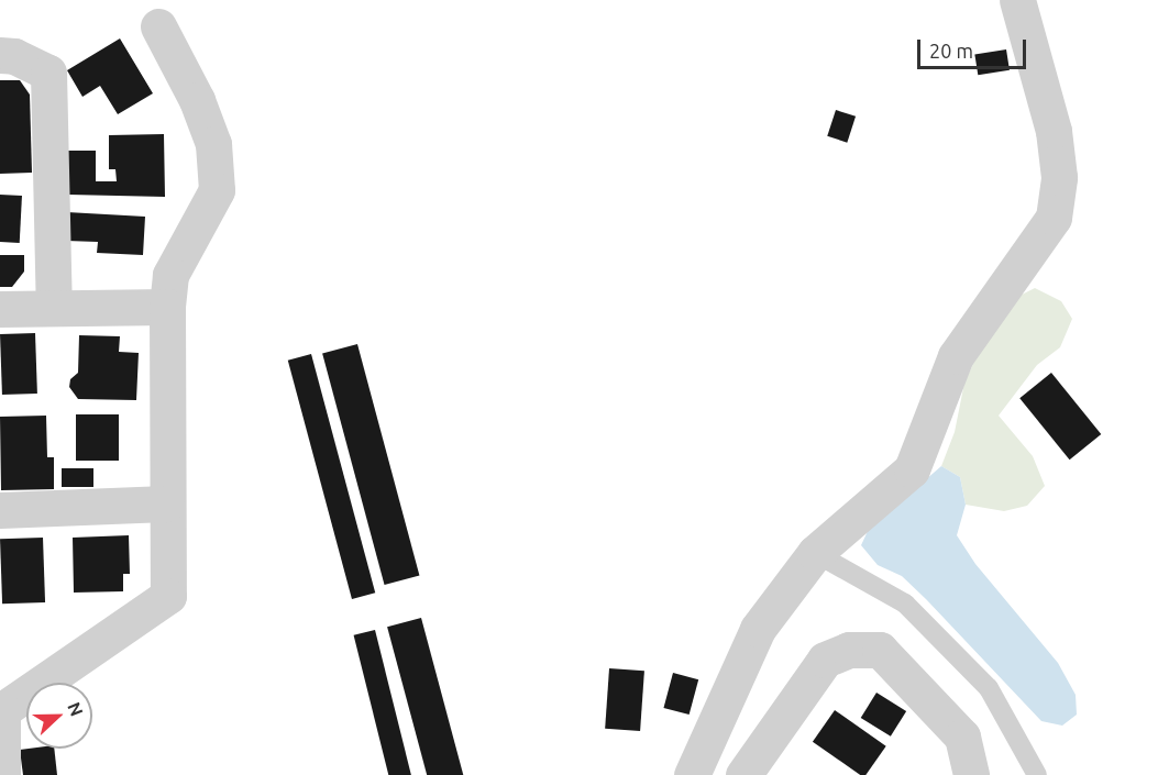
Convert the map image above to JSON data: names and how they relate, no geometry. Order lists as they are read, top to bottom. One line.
{"scale_bar":"20 m","north":"right"}
